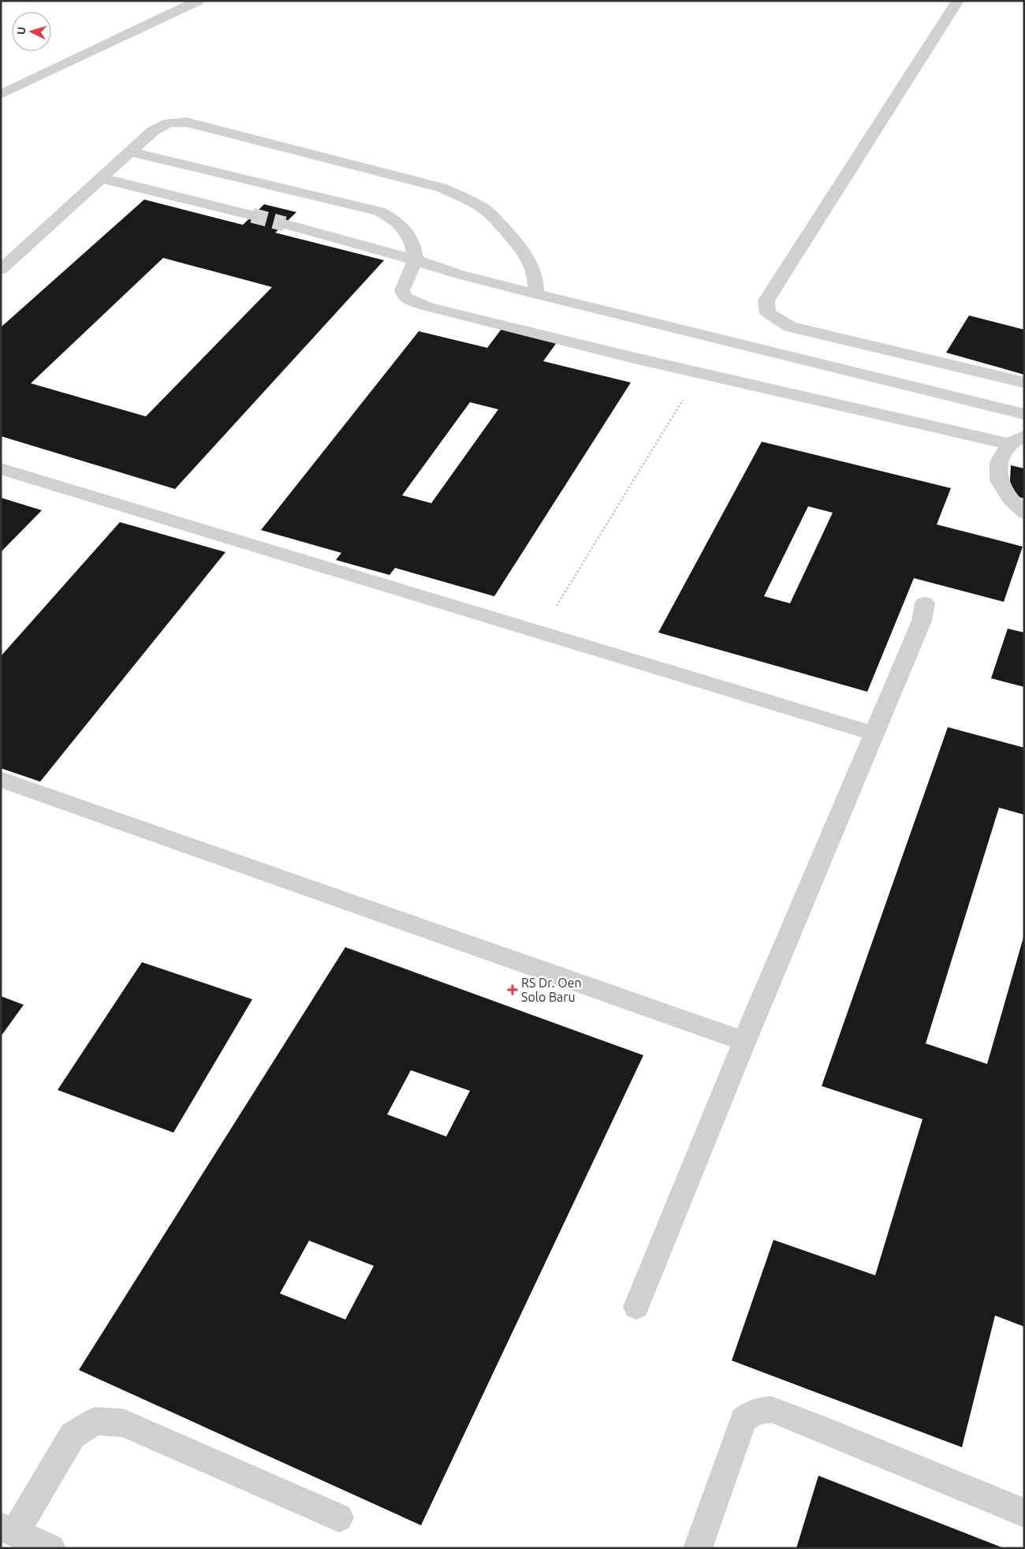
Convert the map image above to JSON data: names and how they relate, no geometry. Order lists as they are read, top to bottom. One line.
{"places":{"health":["RS Dr. Oen Solo Baru"]},"north":"left"}
